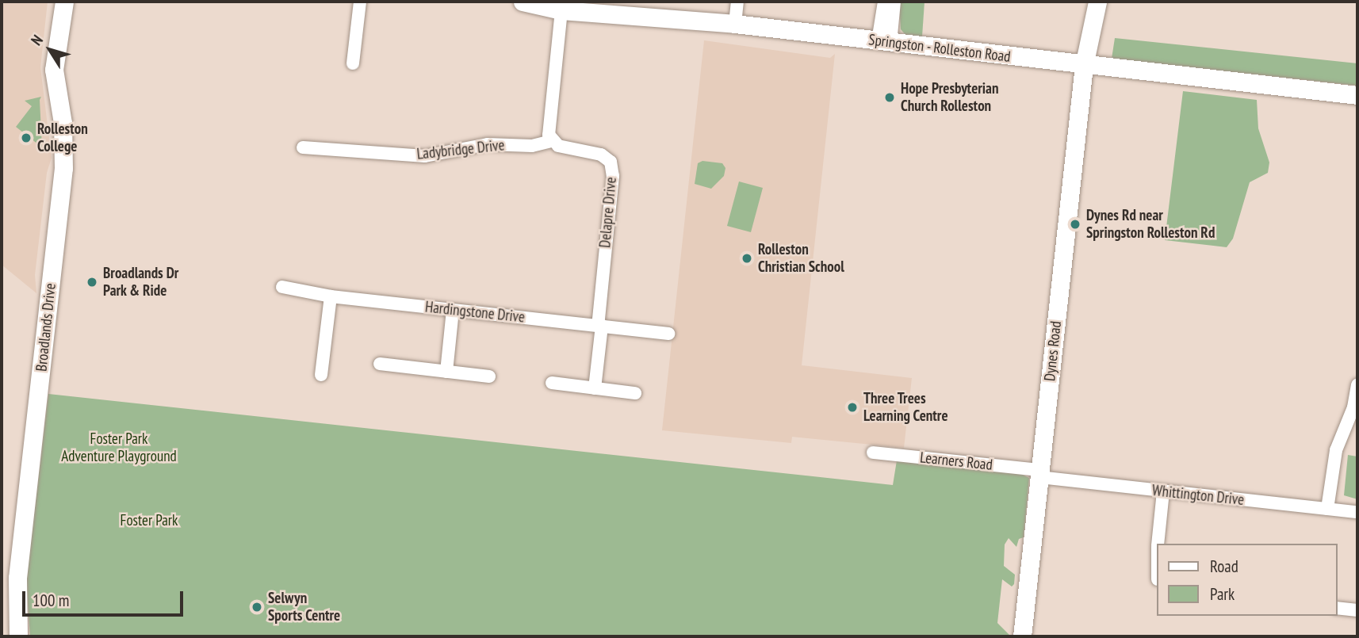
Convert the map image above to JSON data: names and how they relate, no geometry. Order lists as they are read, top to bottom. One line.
{"streets":{"main road":["Springston - Rolleston Road","Broadlands Drive","Dynes Road"],"street":["Ladybridge Drive","Delapre Drive","Hardingstone Drive","Learners Road","Whittington Drive"]},"crossings":[["Springston - Rolleston Road","Dynes Road"],["Ladybridge Drive","Delapre Drive"],["Delapre Drive","Hardingstone Drive"],["Dynes Road","Learners Road"],["Dynes Road","Whittington Drive"],["Learners Road","Whittington Drive"]],"parks":["Foster Park Adventure Playground","Foster Park"],"places":["Hope Presbyterian Church Rolleston","Rolleston College","Dynes Rd near Springston Rolleston Rd","Rolleston Christian School","Broadlands Dr Park & Ride","Three Trees Learning Centre","Selwyn Sports Centre"],"legend":["Road","Park"],"scale_bar":"100 m","north":"top left"}
